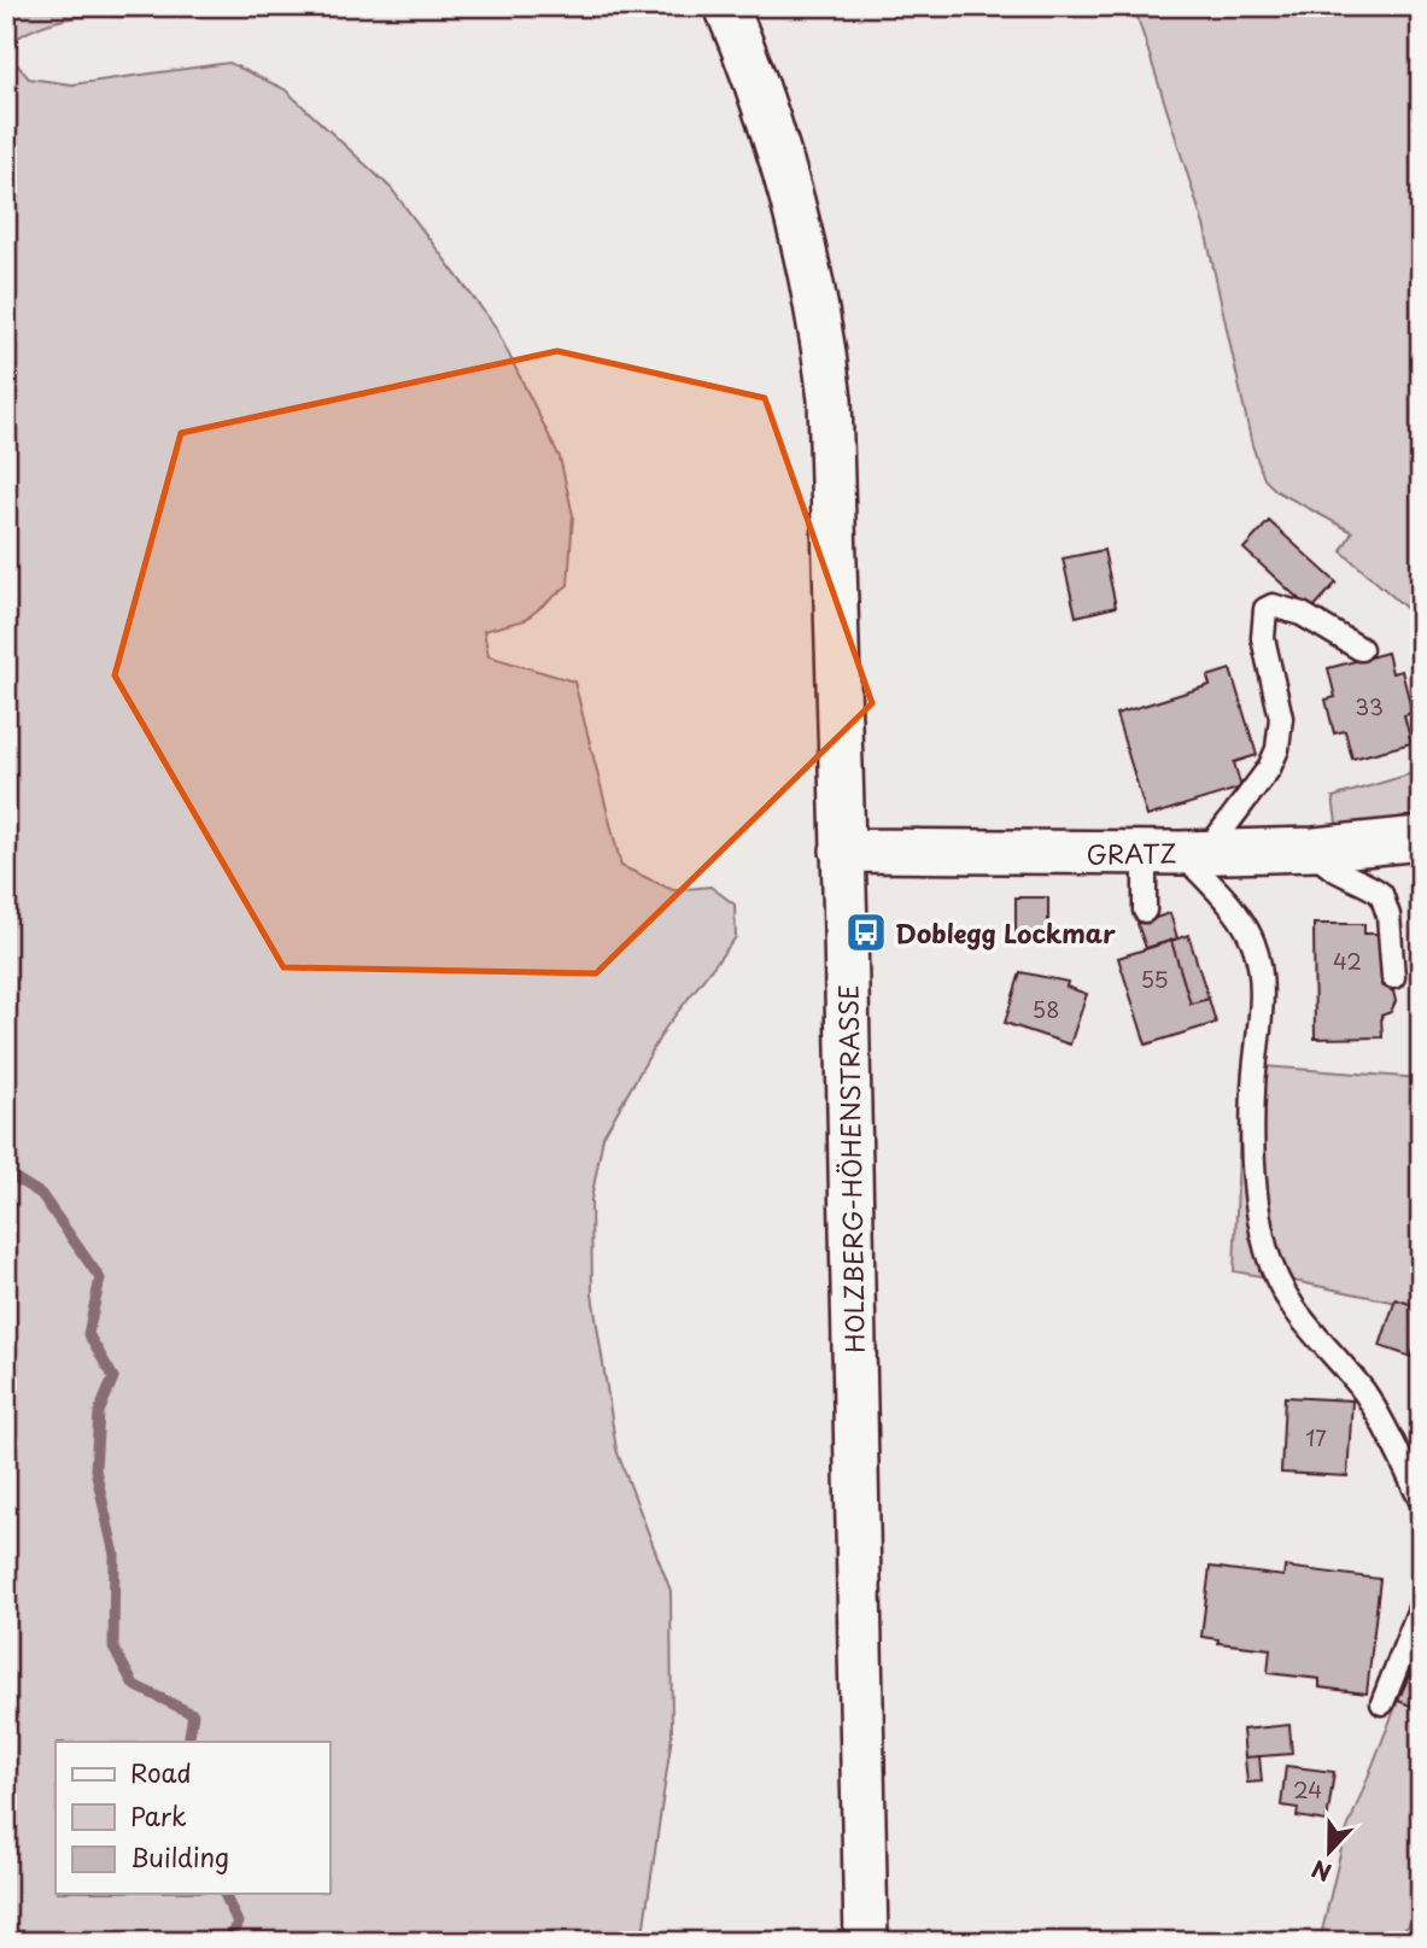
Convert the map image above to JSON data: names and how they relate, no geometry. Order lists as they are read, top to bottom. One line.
{"streets":{"street":["GRATZ","HOLZBERG-HÖHENSTRASSE"]},"crossings":[["GRATZ","HOLZBERG-HÖHENSTRASSE"]],"places":{"bus stop":["Doblegg Lockmar"]},"house_numbers":["33","42","55","58","17","24"],"legend":["Road","Park","Building"],"north":"bottom"}
